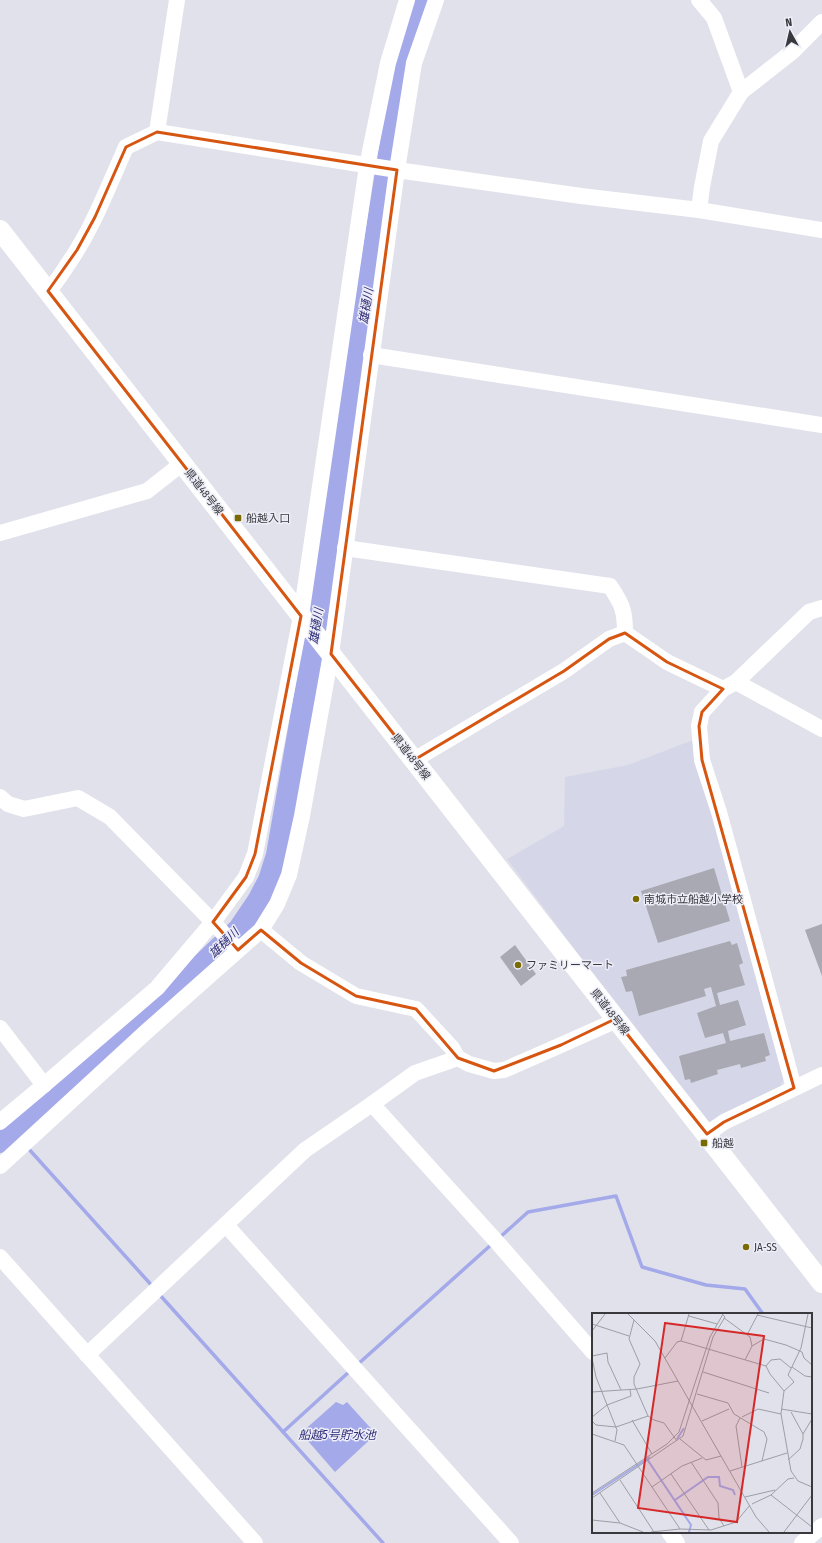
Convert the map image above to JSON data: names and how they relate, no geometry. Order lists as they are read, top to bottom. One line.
{"streets":{"main road":["県道48号線"]},"water":["雄樋川","船越5号貯水池"],"places":{"transit":["船越入口","船越"],"other":["南城市立船越小学校","ファミリーマート","JA-SS"]},"north":"top"}
